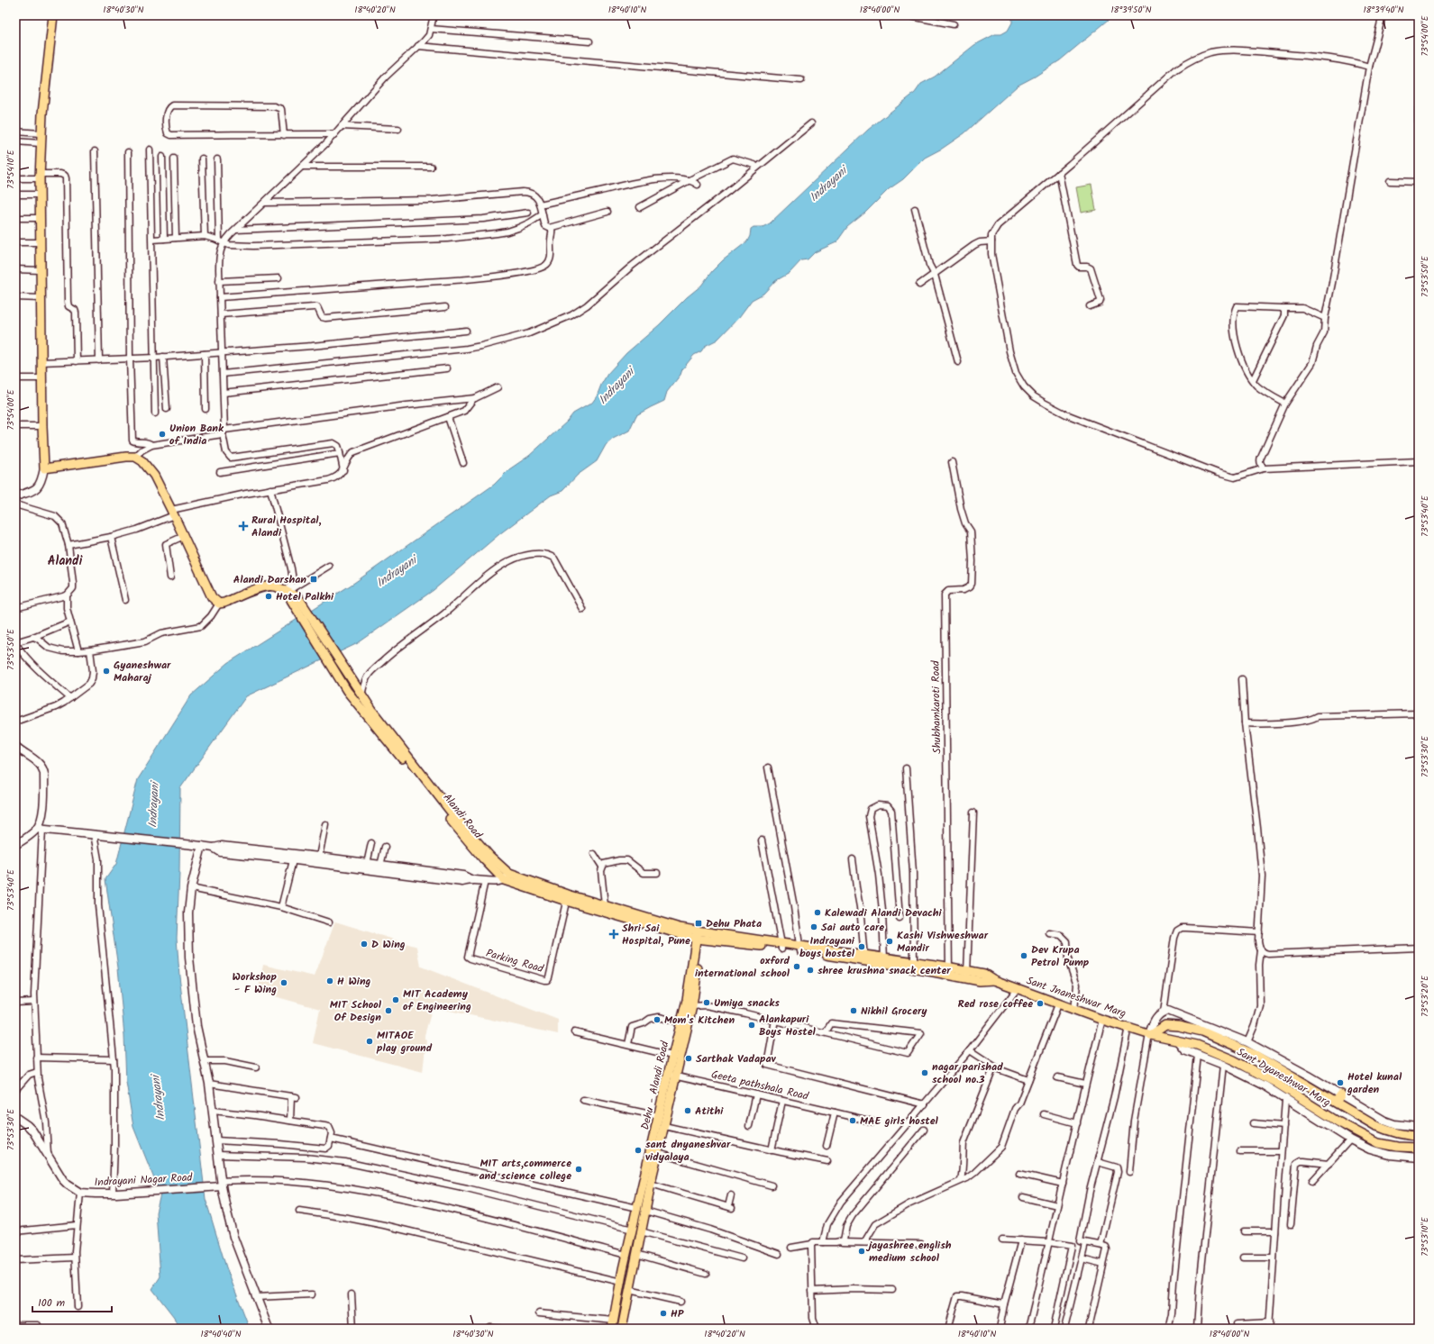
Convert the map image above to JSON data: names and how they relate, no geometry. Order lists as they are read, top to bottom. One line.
{"streets":{"main road":["Alandi Road","Sant Jnaneshwar Marg","Sant Dyaneshwar Marg","Dehu - Alandi Road"],"street":["Shubhamkaroti Road","Parking Road","Geeta pathshala Road","Indrayani Nagar Road"]},"crossings":[["Alandi Road","Parking Road"],["Alandi Road","Dehu - Alandi Road"],["Sant Jnaneshwar Marg","Sant Dyaneshwar Marg"],["Dehu - Alandi Road","Geeta pathshala Road"]],"districts":["Alandi"],"water":["Indrayani"],"places":{"other":["Union Bank of India","Hotel Palkhi","Gyaneshwar Maharaj","Kalewadi Alandi Devachi","Sai auto care","Kashi Vishweshwar Mandir","D Wing","Indrayani boys hostel","Dev Krupa Petrol Pump","oxford international school","shree krushna snack center","H Wing","Workshop - F Wing","MIT Academy of Engineering","Umiya snacks","Red rose coffee","MIT School Of Design","Nikhil Grocery","Mom's Kitchen","Alankapuri Boys Hostel","MITAOE play ground","Sarthak Vadapav","nagar parishad school no.3","Hotel kunal garden","Atithi","MAE girls hostel","sant dnyaneshvar vidyalaya","MIT arts,commerce and science college","jayashree english medium school","HP"],"health":["Rural Hospital, Alandi","Shri Sai Hospital, Pune"],"transit":["Alandi Darshan","Dehu Phata"]},"scale_bar":"100 m","coordinates":["18°40'30\"N","18°40'20\"N","18°40'10\"N","18°40'00\"N","18°39'50\"N","18°39'40\"N","73°54'00\"E","73°54'10\"E","73°53'50\"E","73°53'40\"E","73°53'30\"E","73°53'20\"E","73°53'10\"E","18°40'40\"N"]}
